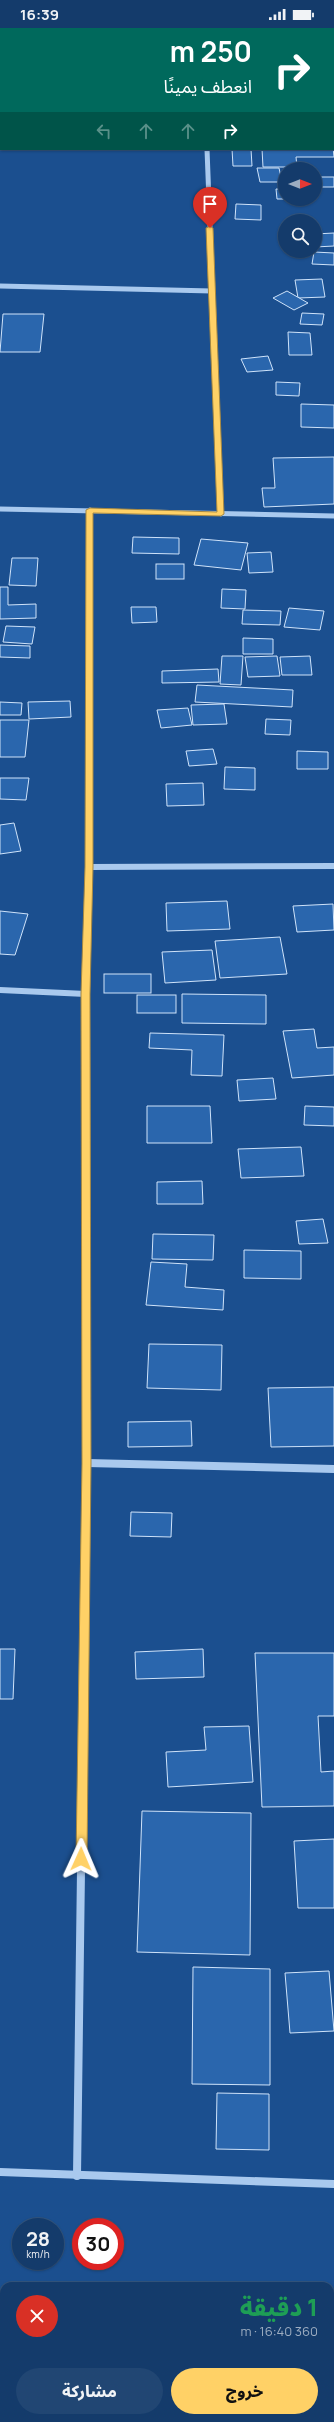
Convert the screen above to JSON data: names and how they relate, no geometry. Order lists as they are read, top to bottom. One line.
{"north":"right","page":{"status":"16:39","turn":["250 m","انعطف يمينًا"],"speed":"28 km/h","limit":"30","heading":["1 دقيقة","360 m · 16:40"],"buttons":["خروج","مشاركة"]}}
